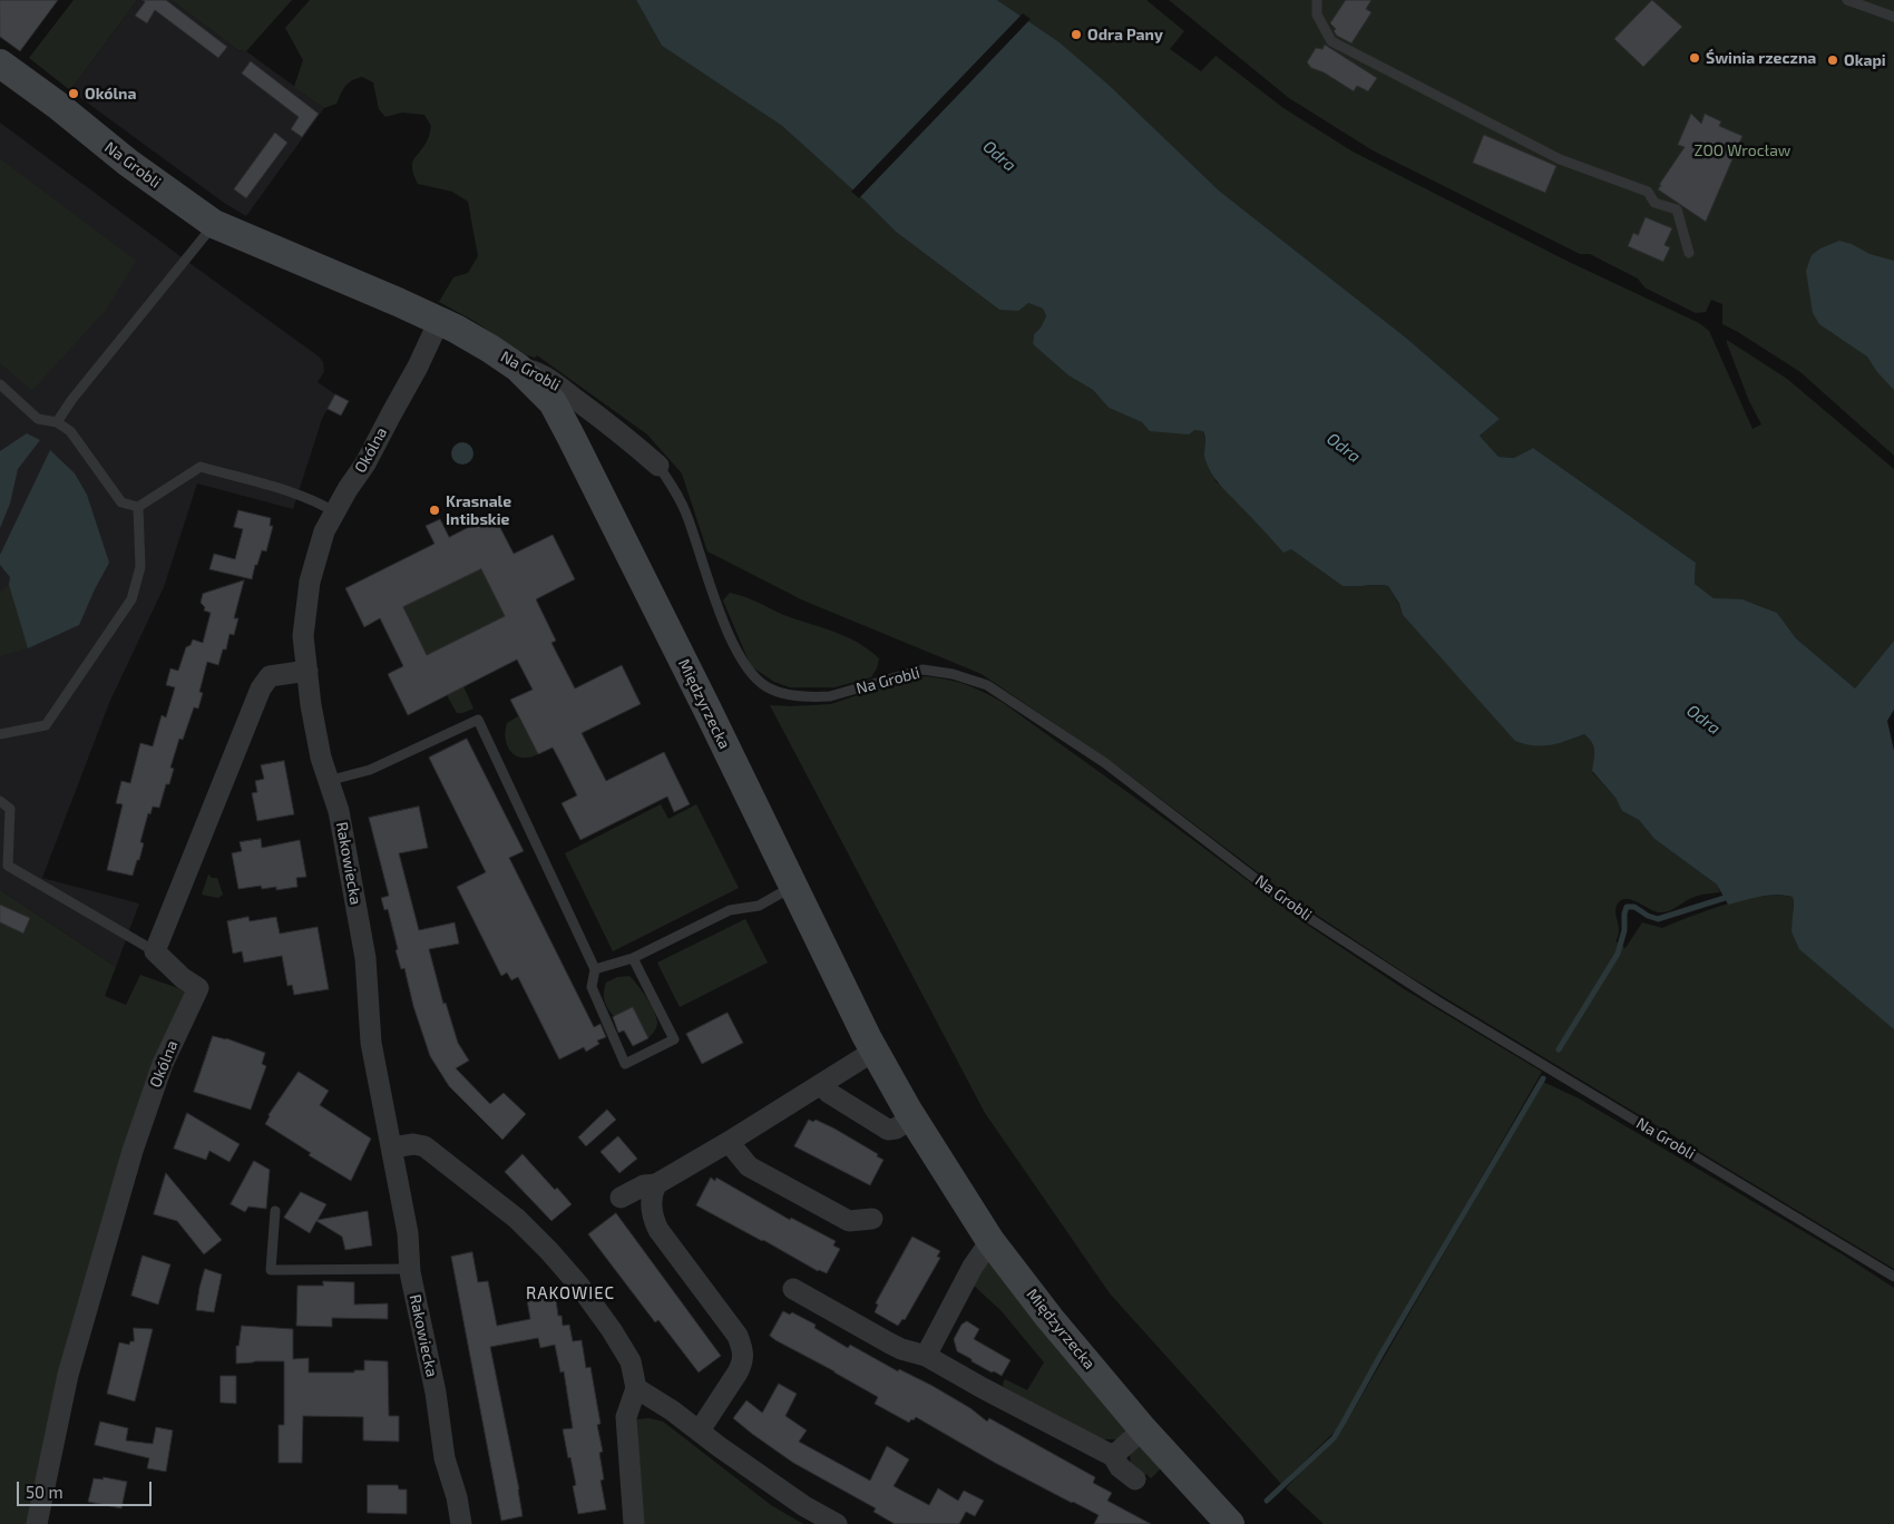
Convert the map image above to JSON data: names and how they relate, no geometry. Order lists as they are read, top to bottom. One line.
{"streets":{"street":["Na Grobli","Okólna","Międzyrzecka","Rakowiecka"]},"crossings":[["Na Grobli","Okólna"],["Na Grobli","Międzyrzecka"],["Okólna","Rakowiecka"]],"districts":["RAKOWIEC"],"water":["Odra"],"parks":["ZOO Wrocław"],"places":["Odra Pany","Świnia rzeczna","Okapi","Okólna","Krasnale Intibskie"],"scale_bar":"50 m"}
